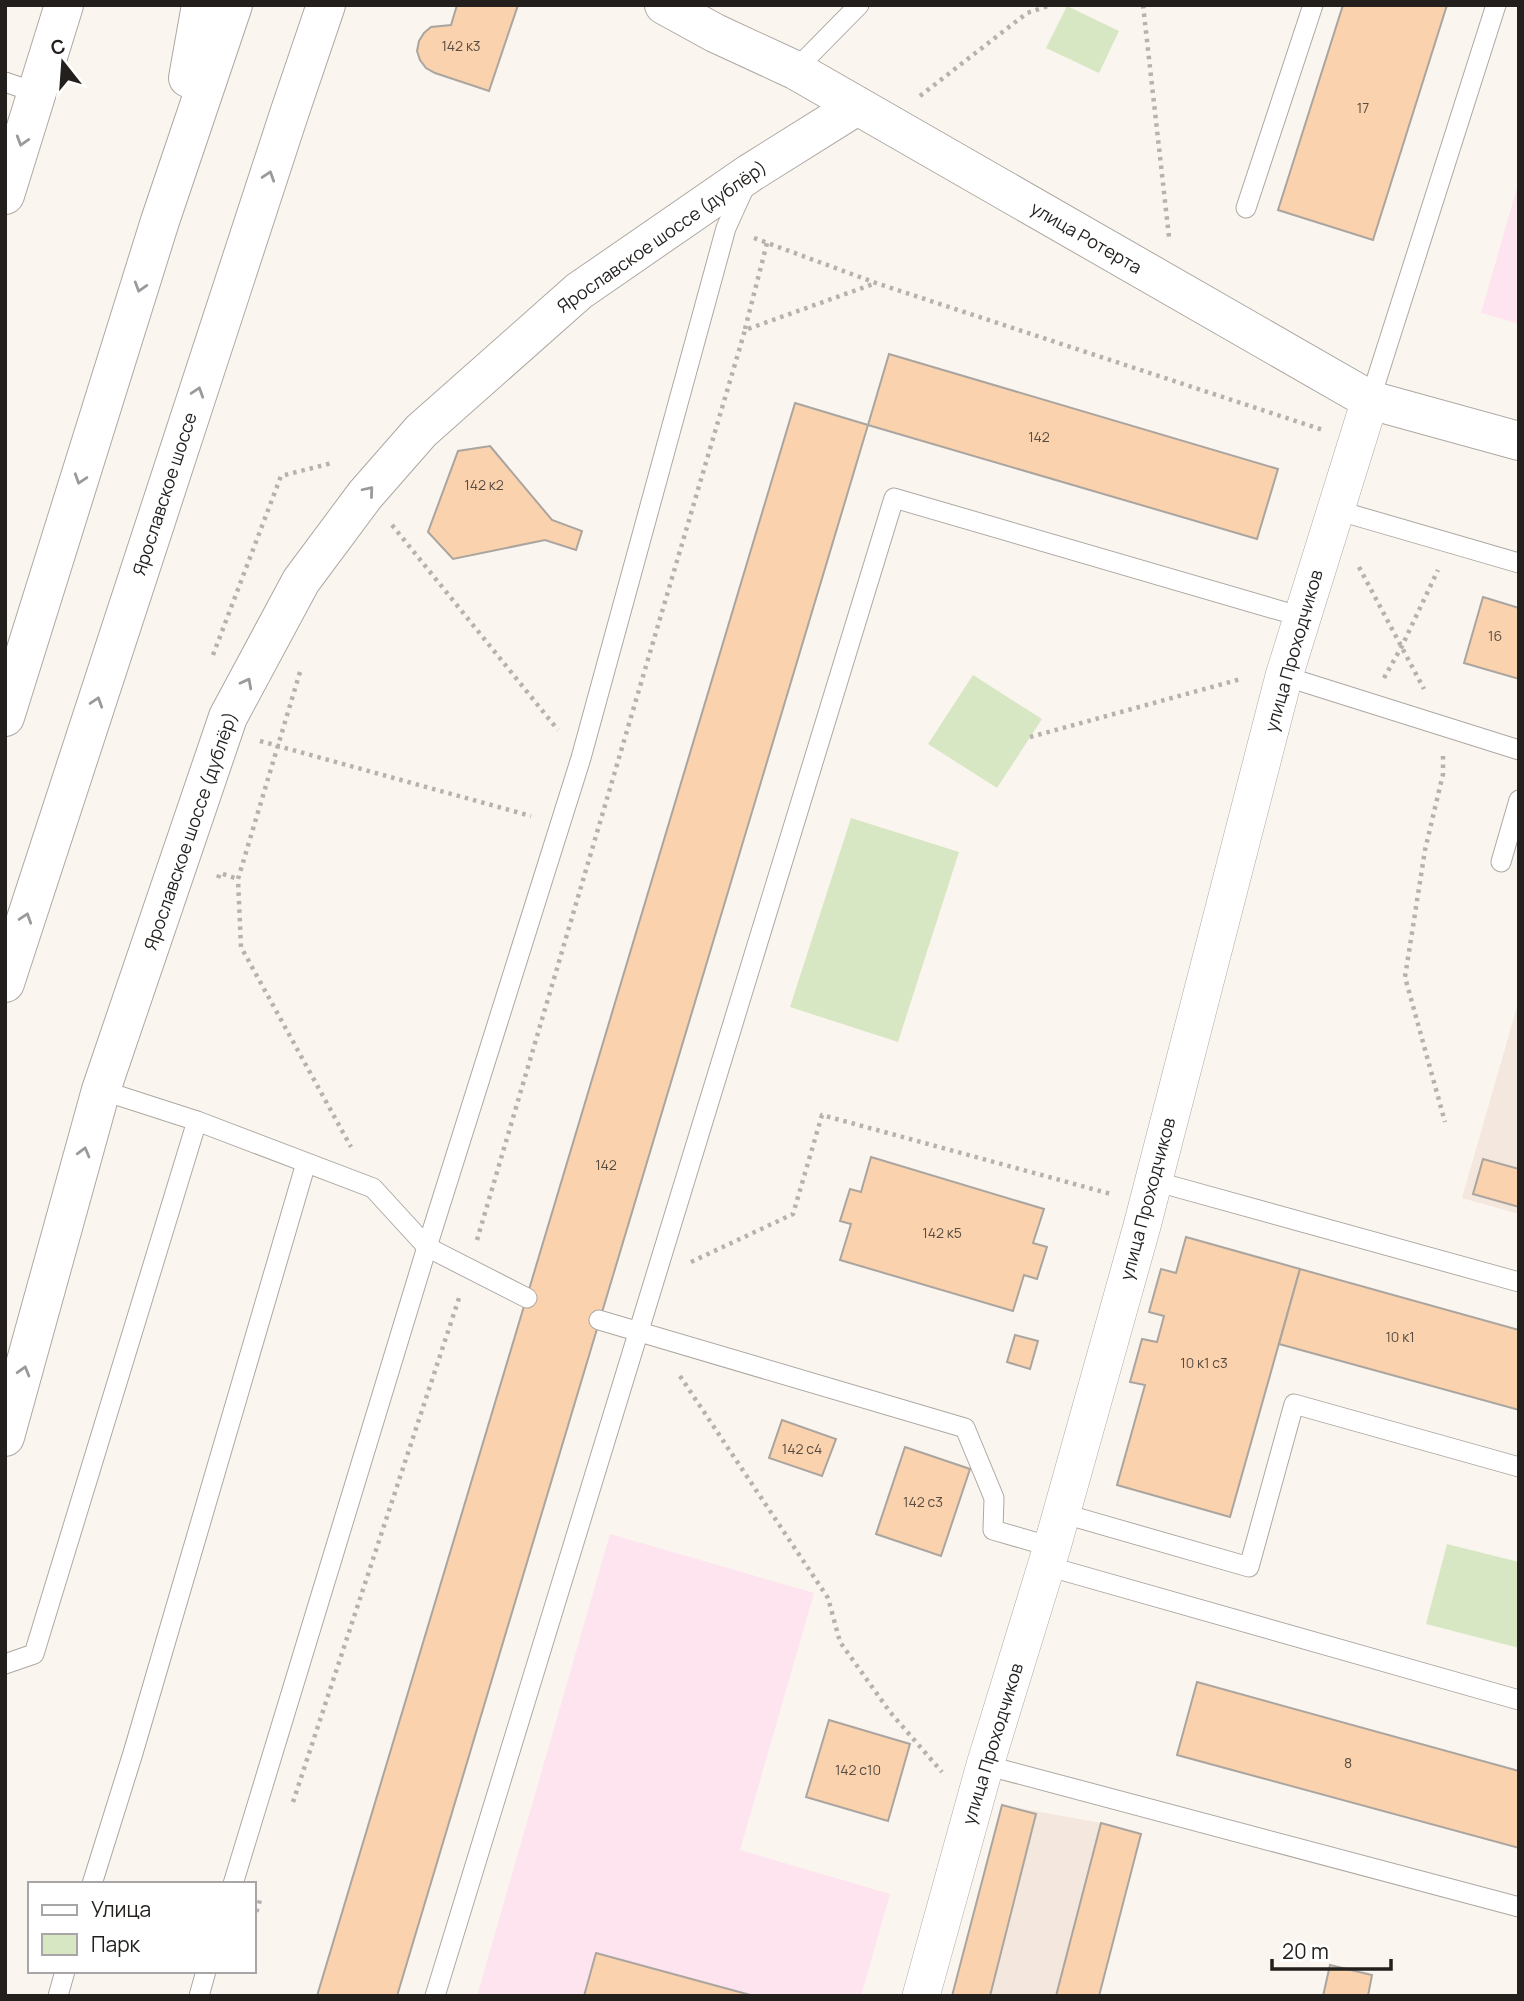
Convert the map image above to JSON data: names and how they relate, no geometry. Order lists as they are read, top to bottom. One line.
{"streets":{"street":["Ярославское шоссе (дублёр)","улица Ротерта","Ярославское шоссе","улица Проходчиков"]},"crossings":[["Ярославское шоссе (дублёр)","улица Ротерта"],["улица Ротерта","улица Проходчиков"]],"house_numbers":["142 к3","17","142","142 к2","16","142","142 к5","10 к1","10 к1 с3","142 с4","142 с3","8","142 с10"],"legend":["Улица","Парк"],"scale_bar":"20 m","north":"top"}
